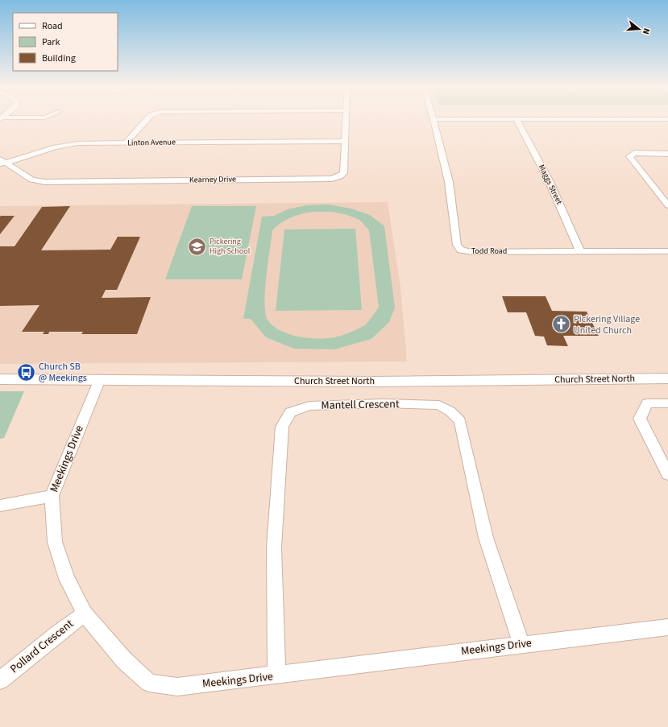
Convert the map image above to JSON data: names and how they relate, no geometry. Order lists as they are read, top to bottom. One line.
{"streets":{"street":["Linton Avenue","Kearney Drive","Maggs Street","Todd Road","Church Street North","Mantell Crescent","Meekings Drive","Pollard Crescent"]},"crossings":[["Linton Avenue","Kearney Drive"],["Maggs Street","Todd Road"],["Church Street North","Meekings Drive"],["Mantell Crescent","Meekings Drive"],["Meekings Drive","Pollard Crescent"]],"places":{"school or university":["Pickering High School"],"church":["Pickering Village United Church"],"bus stop":["Church SB @ Meekings"]},"legend":["Road","Park","Building"],"north":"right"}
